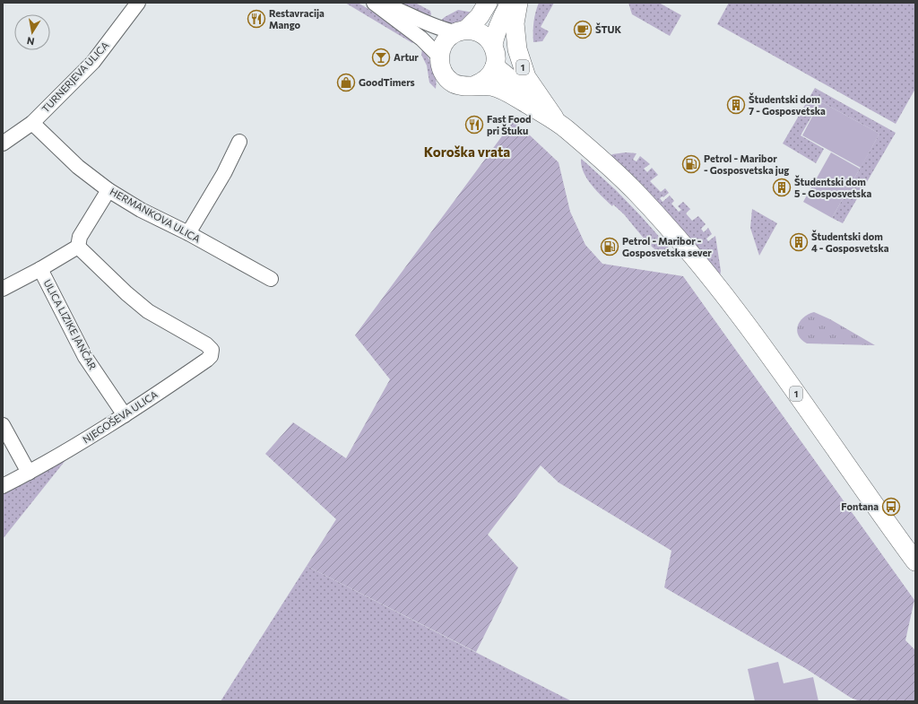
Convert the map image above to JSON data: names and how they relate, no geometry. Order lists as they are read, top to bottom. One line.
{"streets":{"main road":["1"],"street":["TURNERJEVA ULICA","HERMANKOVA ULICA","ULICA LIZIKE JANČAR","NJEGOŠEVA ULICA"]},"crossings":[["TURNERJEVA ULICA","HERMANKOVA ULICA"],["ULICA LIZIKE JANČAR","NJEGOŠEVA ULICA"]],"districts":["Koroška vrata"],"places":{"restaurant":["Restavracija Mango","Fast Food pri Štuku"],"cafe":["ŠTUK"],"bar":["Artur"],"shop":["GoodTimers"],"building":["Študentski dom 7 - Gosposvetska","Študentski dom 5 - Gosposvetska","Študentski dom 4 - Gosposvetska"],"fuel station":["Petrol - Maribor - Gosposvetska jug","Petrol - Maribor - Gosposvetska sever"],"bus stop":["Fontana"]},"north":"bottom"}
